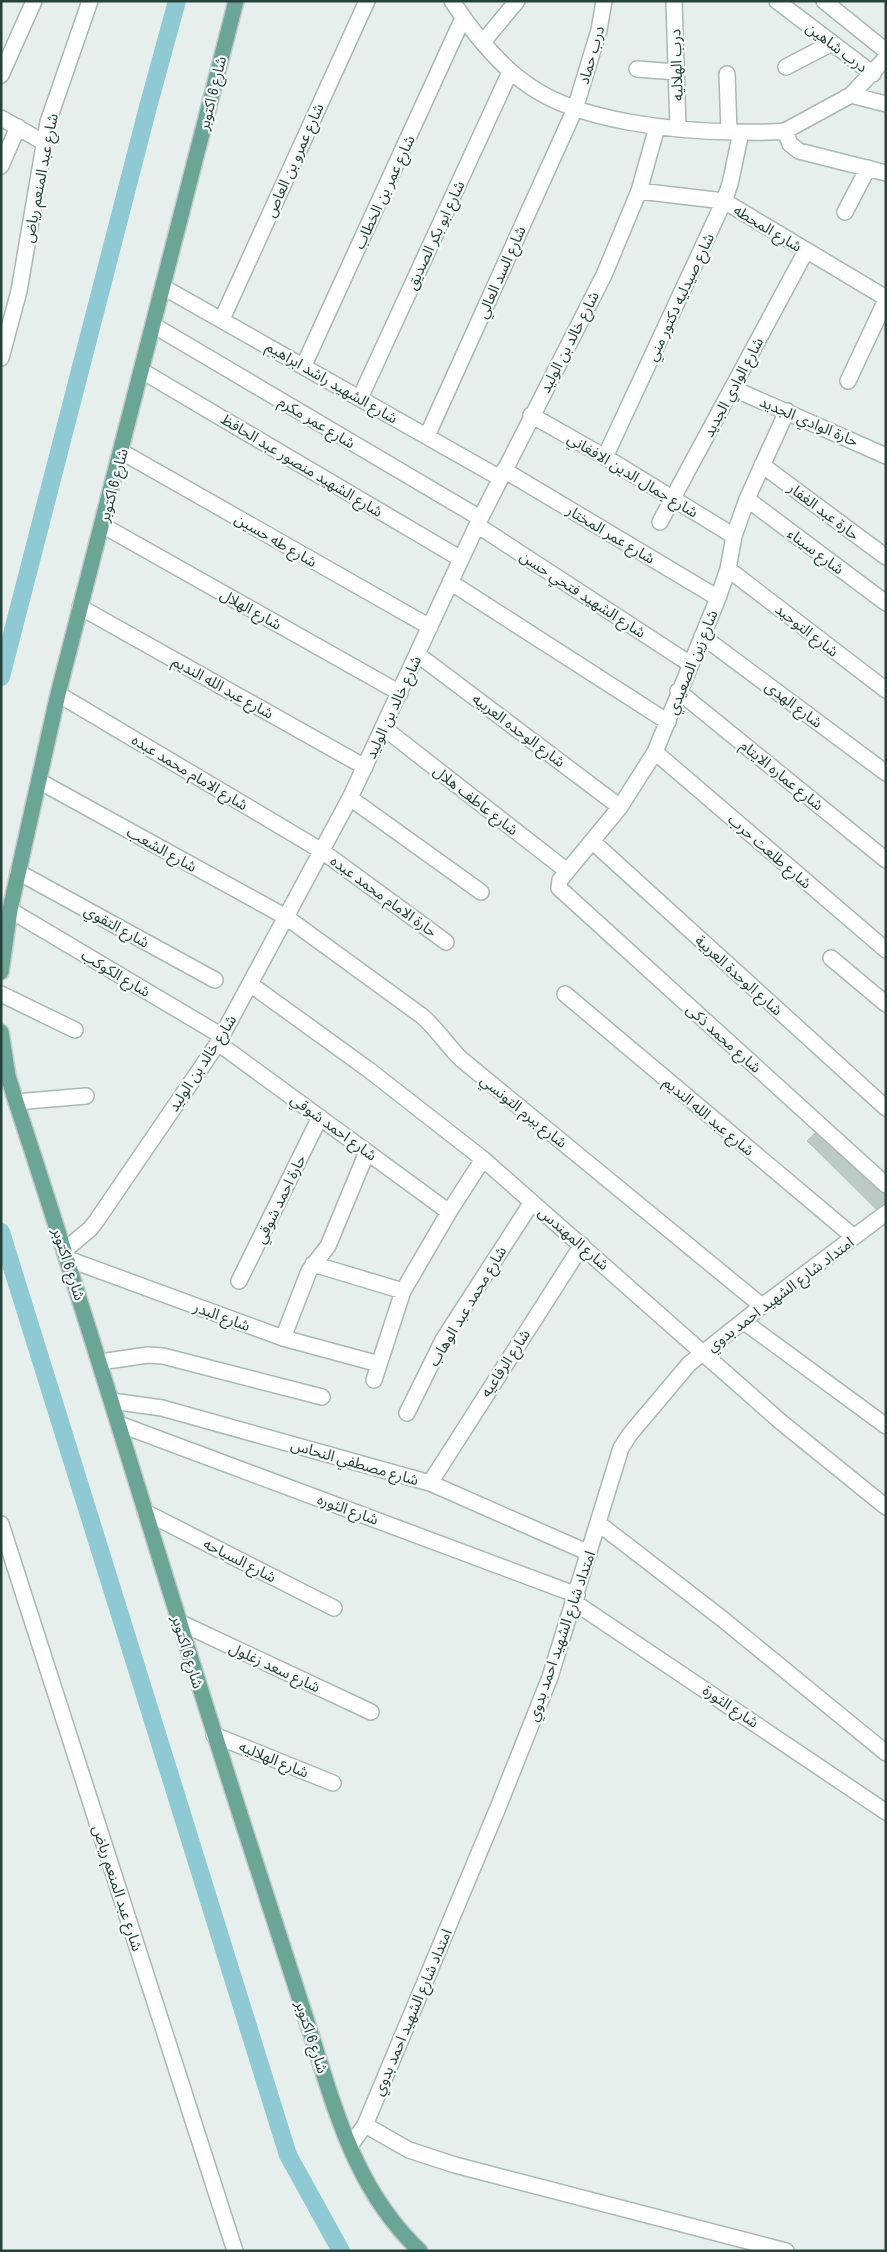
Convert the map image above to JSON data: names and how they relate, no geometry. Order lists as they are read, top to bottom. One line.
{"streets":{"main road":["شارع 6 اكتوبر"],"street":["درب شاهين","درب حماد","درب الهلاليه","شارع عمرو بن العاص","شارع عبد المنعم رياض","شارع عمر بن الخطاب","شارع المحطه","شارع ابو بكر الصديق","شارع السد العالي","شارع صيدليه دكتور مني","شارع خالد بن الوليد","شارع الشهيد راشد ابراهيم","شارع الوادي الجديد","حارة الوادي الجديد","شارع عمر مكرم","شارع الشهيد منصور عبد الحافظ","شارع جمال الدين الافغاني","حارة عبد الغفار","شارع عمر المختار","شارع طه حسين","شارع سيناء","شارع الشهيد فتحي حسن","شارع الهلال","شارع التوحيد","شارع زين الصعيدي","شارع عبد الله النديم","شارع الهدى","شارع الوحده العربيه","شارع الامام محمد عبده","شارع عماره الايتام","شارع عاطف هلال","شارع الشعب","شارع طلعت حرب","حارة الامام محمد عبده","شارع التقوي","شارع الكوكب","شارع الوحدة العربية","شارع محمد ذكى","شارع بيرم التونسي","شارع احمد شوقي","حارة احمد شوقي","شارع المهندس","امتداد شارع الشهيد احمد بدوي","شارع محمد عبد الوهاب","شارع البدر","شارع الرفاعيه","شارع مصطفي النحاس","شارع الثوره","شارع السياحه","شارع سعد زغلول","شارع الثورة","شارع الهلاليه"]},"crossings":[["درب حماد","شارع السد العالي"],["شارع 6 اكتوبر","شارع خالد بن الوليد"],["شارع 6 اكتوبر","شارع الشهيد راشد ابراهيم"],["شارع 6 اكتوبر","شارع عمر مكرم"],["شارع 6 اكتوبر","شارع الشهيد منصور عبد الحافظ"],["شارع 6 اكتوبر","شارع طه حسين"],["شارع 6 اكتوبر","شارع الهلال"],["شارع 6 اكتوبر","شارع عبد الله النديم"],["شارع 6 اكتوبر","شارع الامام محمد عبده"],["شارع 6 اكتوبر","شارع الشعب"],["شارع 6 اكتوبر","شارع التقوي"],["شارع 6 اكتوبر","شارع الكوكب"],["شارع 6 اكتوبر","امتداد شارع الشهيد احمد بدوي"],["شارع 6 اكتوبر","شارع البدر"],["شارع 6 اكتوبر","شارع مصطفي النحاس"],["شارع 6 اكتوبر","شارع الثوره"],["شارع 6 اكتوبر","شارع السياحه"],["شارع 6 اكتوبر","شارع سعد زغلول"],["شارع 6 اكتوبر","شارع الهلاليه"],["شارع عمرو بن العاص","شارع الشهيد راشد ابراهيم"],["شارع عمر بن الخطاب","شارع الشهيد راشد ابراهيم"],["شارع المحطه","شارع صيدليه دكتور مني"],["شارع المحطه","شارع خالد بن الوليد"],["شارع المحطه","شارع الوادي الجديد"],["شارع ابو بكر الصديق","شارع الشهيد راشد ابراهيم"],["شارع السد العالي","شارع الشهيد راشد ابراهيم"],["شارع صيدليه دكتور مني","شارع جمال الدين الافغاني"],["شارع خالد بن الوليد","شارع الشهيد راشد ابراهيم"],["شارع خالد بن الوليد","شارع عمر مكرم"],["شارع خالد بن الوليد","شارع الشهيد منصور عبد الحافظ"],["شارع خالد بن الوليد","شارع جمال الدين الافغاني"],["شارع خالد بن الوليد","شارع عمر المختار"],["شارع خالد بن الوليد","شارع طه حسين"],["شارع خالد بن الوليد","شارع الشهيد فتحي حسن"],["شارع خالد بن الوليد","شارع الهلال"],["شارع خالد بن الوليد","شارع عبد الله النديم"],["شارع خالد بن الوليد","شارع الوحده العربيه"],["شارع خالد بن الوليد","شارع الامام محمد عبده"],["شارع خالد بن الوليد","شارع عاطف هلال"],["شارع خالد بن الوليد","شارع الشعب"],["شارع خالد بن الوليد","حارة الامام محمد عبده"],["شارع خالد بن الوليد","شارع الكوكب"],["شارع خالد بن الوليد","شارع بيرم التونسي"],["شارع خالد بن الوليد","شارع احمد شوقي"],["شارع خالد بن الوليد","شارع المهندس"],["شارع خالد بن الوليد","شارع البدر"],["شارع الشهيد راشد ابراهيم","شارع عمر المختار"],["شارع الوادي الجديد","حارة الوادي الجديد"],["شارع الوادي الجديد","شارع جمال الدين الافغاني"],["حارة الوادي الجديد","شارع زين الصعيدي"],["شارع عمر مكرم","شارع الشهيد فتحي حسن"],["شارع جمال الدين الافغاني","شارع زين الصعيدي"],["حارة عبد الغفار","شارع زين الصعيدي"],["شارع عمر المختار","شارع زين الصعيدي"],["شارع سيناء","شارع زين الصعيدي"],["شارع الشهيد فتحي حسن","شارع زين الصعيدي"],["شارع التوحيد","شارع زين الصعيدي"],["شارع زين الصعيدي","شارع الهدى"],["شارع زين الصعيدي","شارع الوحده العربيه"],["شارع زين الصعيدي","شارع عماره الايتام"],["شارع زين الصعيدي","شارع عاطف هلال"],["شارع زين الصعيدي","شارع طلعت حرب"],["شارع زين الصعيدي","شارع الوحدة العربية"],["شارع زين الصعيدي","شارع محمد ذكى"],["شارع عبد الله النديم","امتداد شارع الشهيد احمد بدوي"],["شارع الامام محمد عبده","حارة الامام محمد عبده"],["شارع الشعب","شارع بيرم التونسي"],["شارع الكوكب","شارع احمد شوقي"],["شارع بيرم التونسي","امتداد شارع الشهيد احمد بدوي"],["شارع احمد شوقي","حارة احمد شوقي"],["شارع المهندس","امتداد شارع الشهيد احمد بدوي"],["شارع المهندس","شارع محمد عبد الوهاب"],["شارع المهندس","شارع الرفاعيه"],["امتداد شارع الشهيد احمد بدوي","شارع مصطفي النحاس"],["امتداد شارع الشهيد احمد بدوي","شارع الثوره"],["امتداد شارع الشهيد احمد بدوي","شارع الثورة"],["شارع الرفاعيه","شارع مصطفي النحاس"],["شارع الثوره","شارع الثورة"]]}
